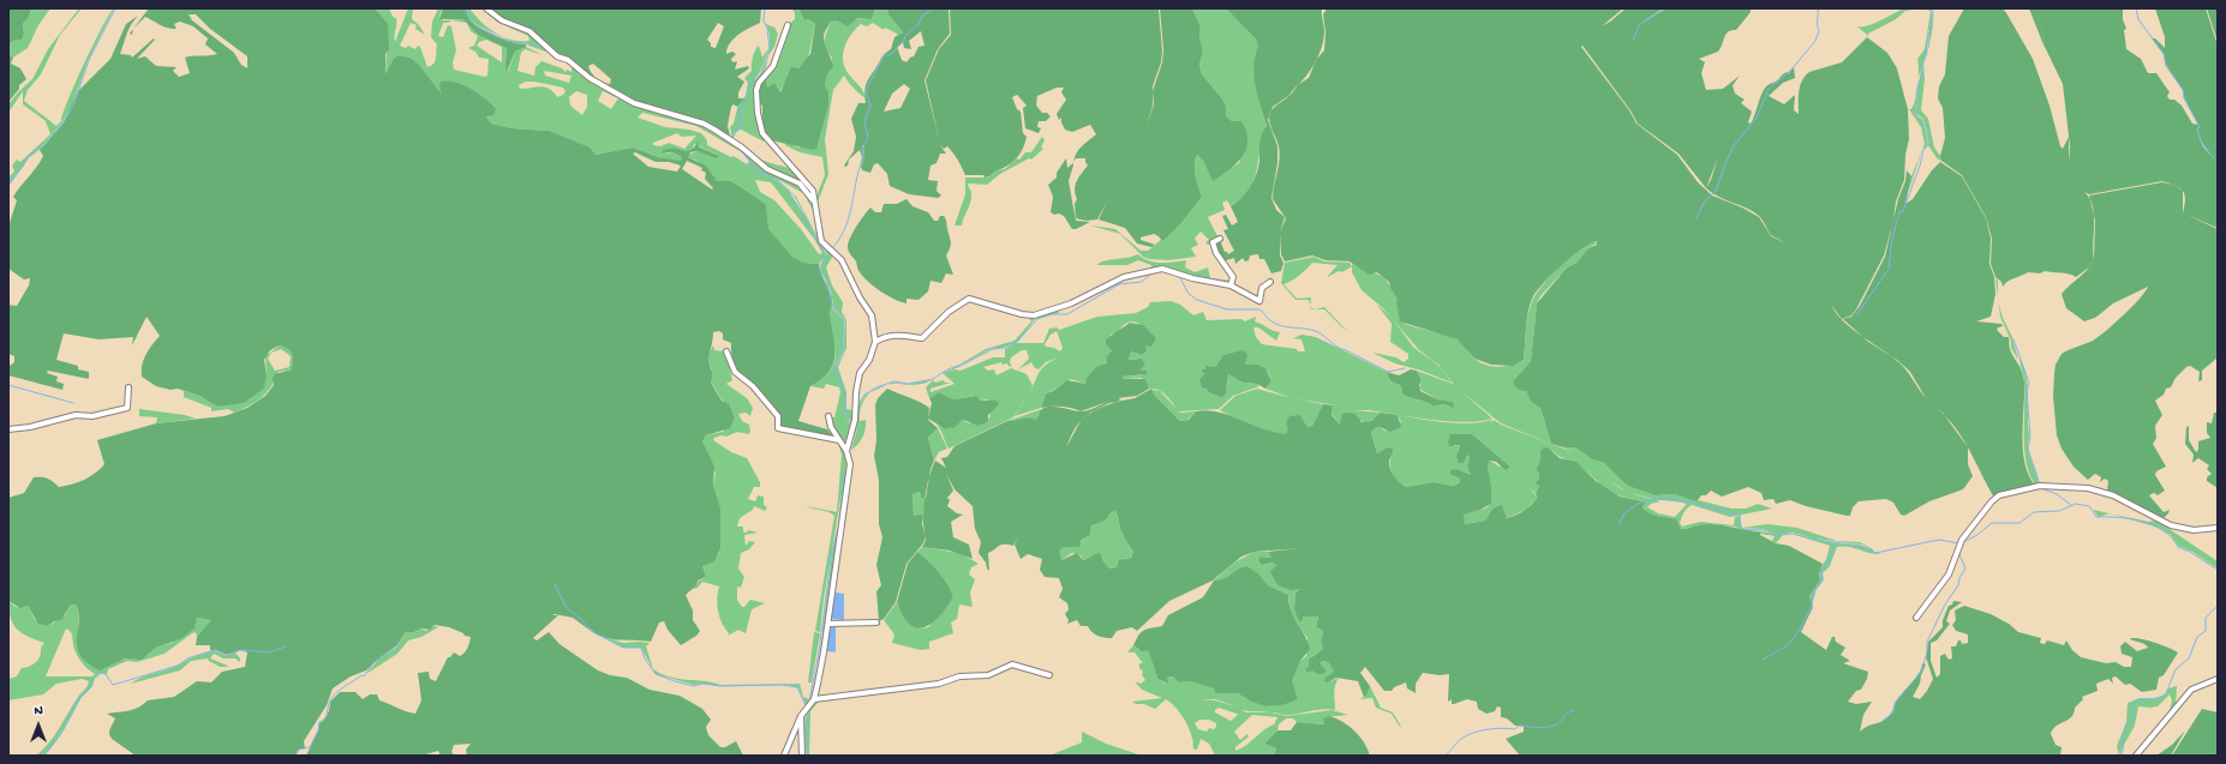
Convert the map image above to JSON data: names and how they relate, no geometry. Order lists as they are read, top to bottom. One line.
{"north":"top"}
